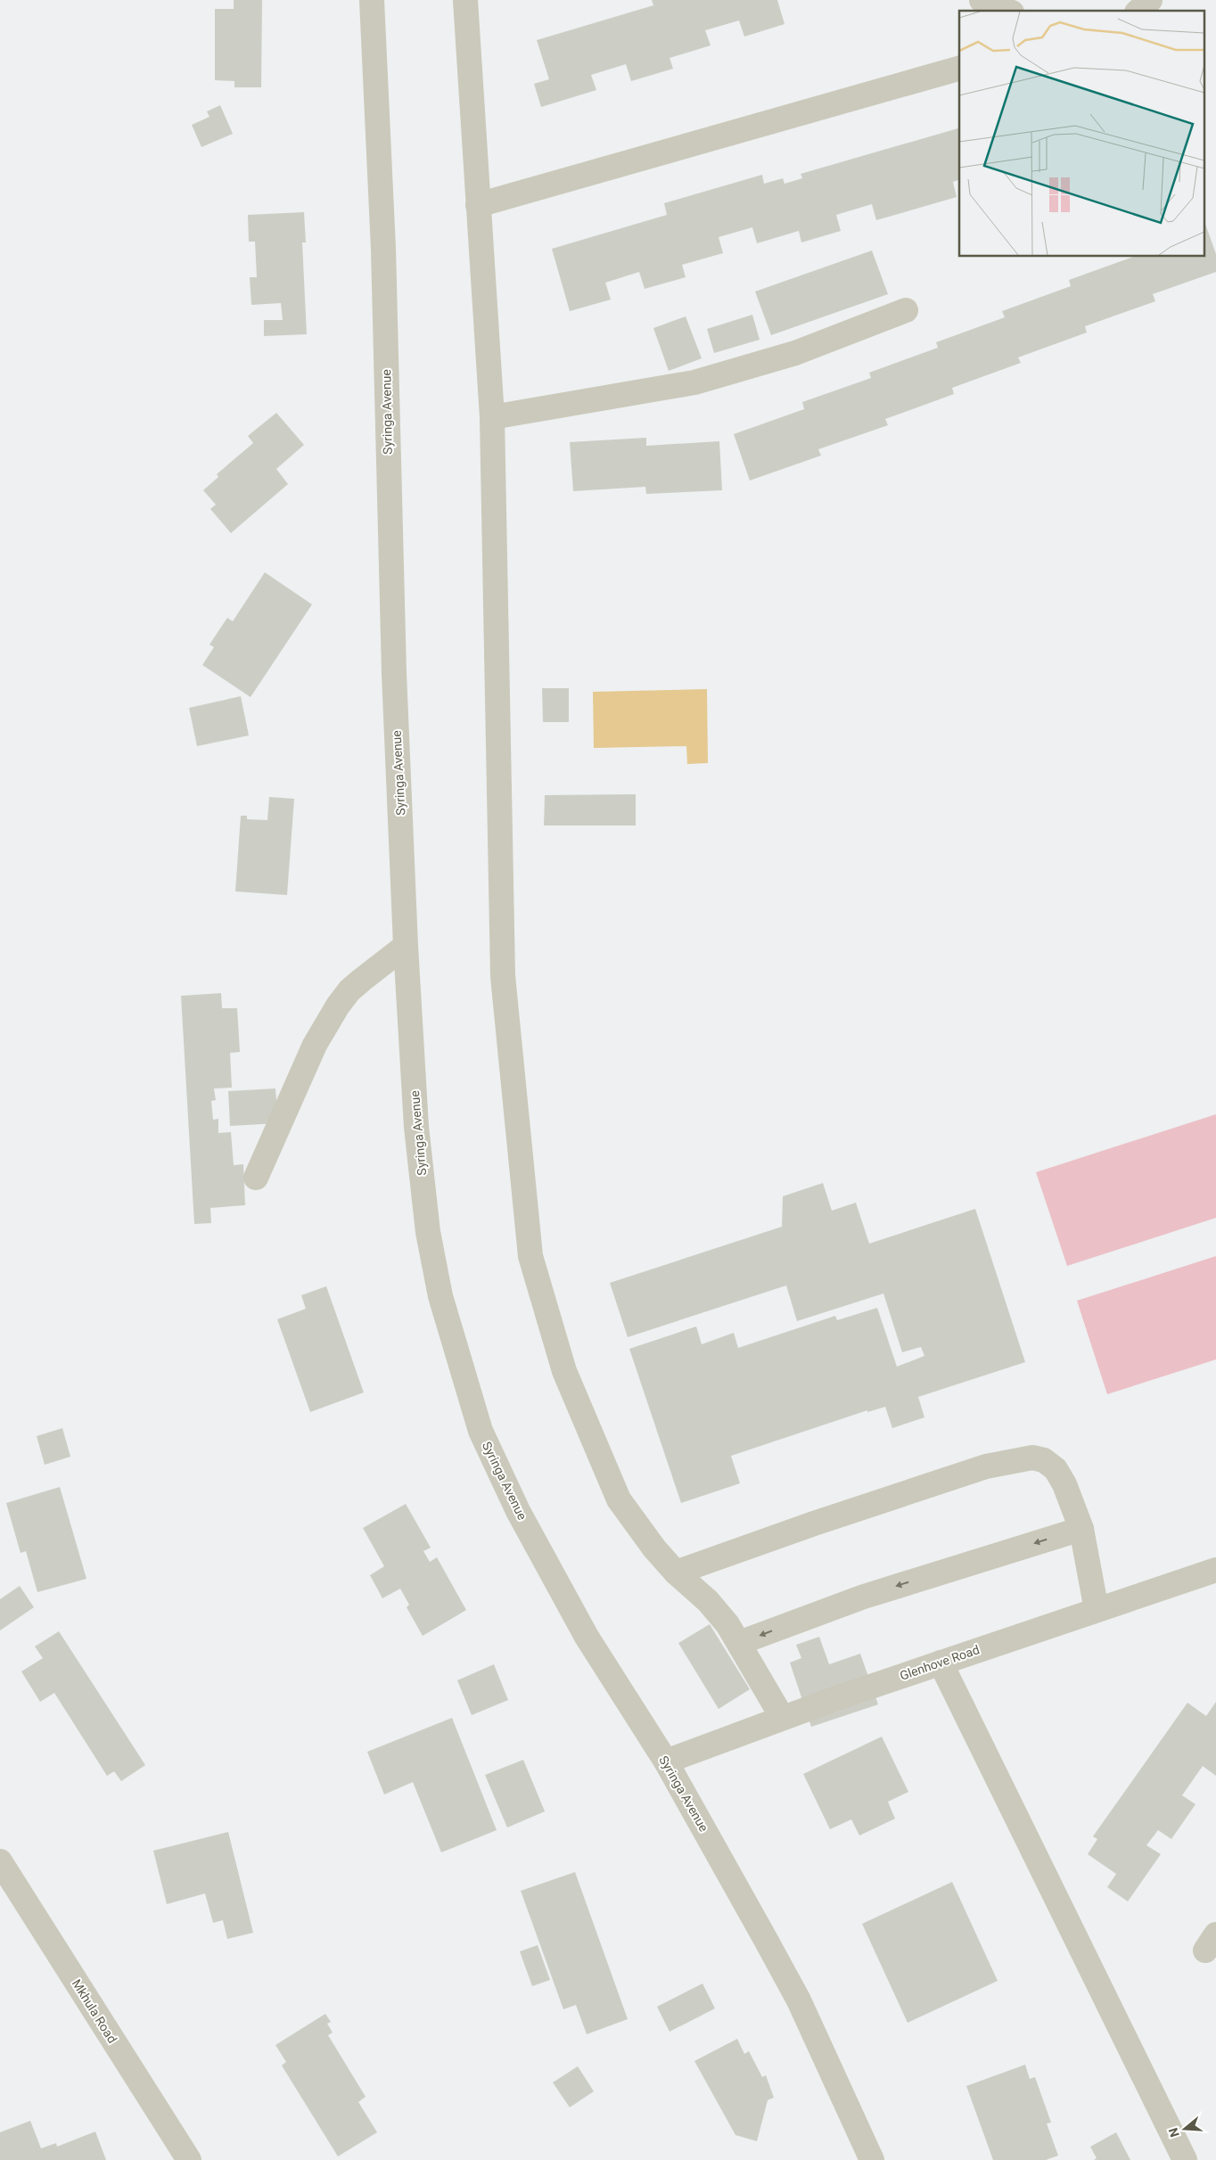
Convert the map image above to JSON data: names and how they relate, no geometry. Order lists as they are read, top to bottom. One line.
{"streets":{"street":["Syringa Avenue","Glenhove Road","Mkhula Road"]},"crossings":[["Syringa Avenue","Glenhove Road"]],"north":"left"}
